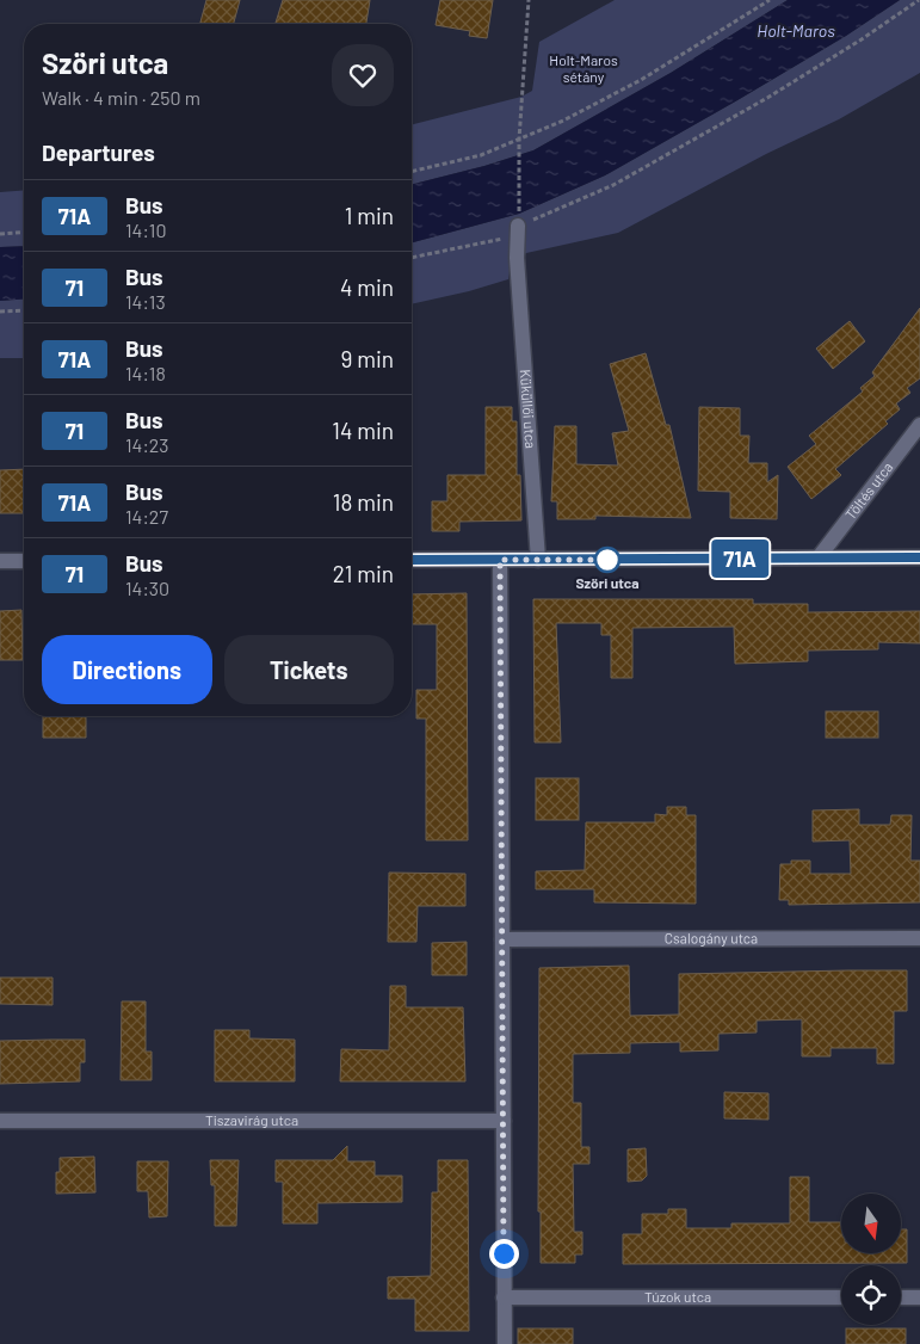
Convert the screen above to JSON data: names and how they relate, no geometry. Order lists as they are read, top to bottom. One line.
{"streets":{"street":["Küküllői utca","Töltés utca","Csalogány utca","Tiszavirág utca","Túzok utca"]},"water":["Holt-Maros"],"parks":["Holt-Maros sétány"],"places":["Szöri utca"],"lines":["bus line 71A"],"north":"bottom","page":{"on_map":"71A","heading":[["Szöri utca","Walk · 4 min · 250 m"],"Departures"],"list":[{"mark":"71A","name":"Bus","note":"14:10","value":"1 min"},{"mark":"71","name":"Bus","note":"14:13","value":"4 min"},{"mark":"71A","name":"Bus","note":"14:18","value":"9 min"},{"mark":"71","name":"Bus","note":"14:23","value":"14 min"},{"mark":"71A","name":"Bus","note":"14:27","value":"18 min"},{"mark":"71","name":"Bus","note":"14:30","value":"21 min"}],"buttons":["Directions","Tickets"]}}
